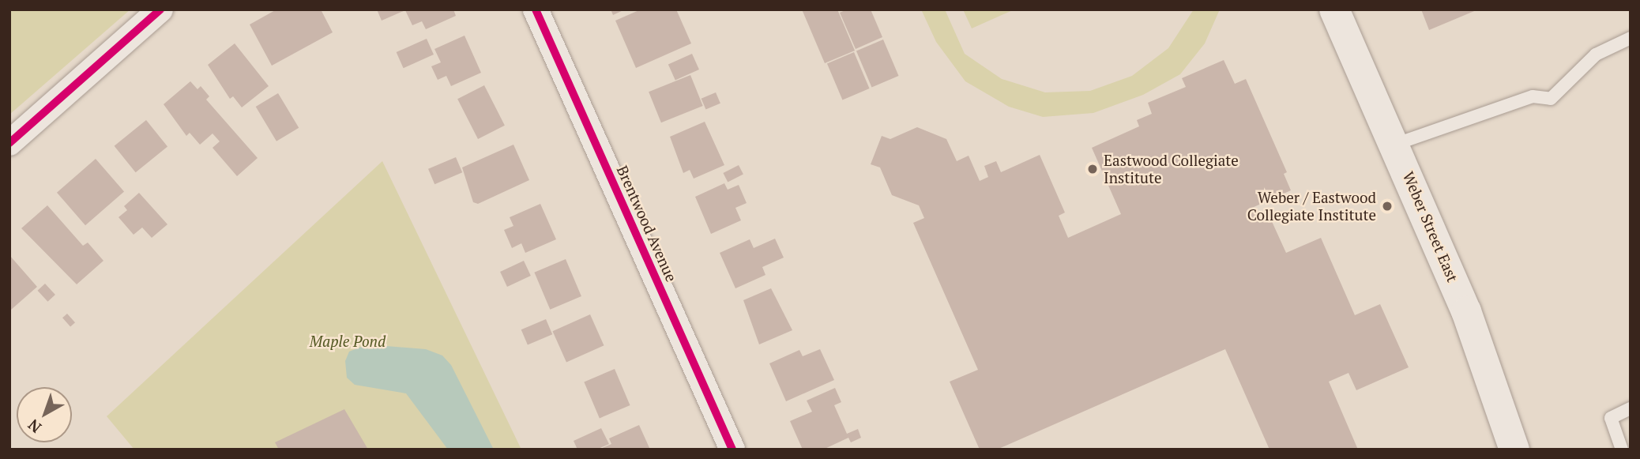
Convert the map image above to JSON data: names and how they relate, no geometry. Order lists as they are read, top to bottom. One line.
{"streets":{"main road":["Weber Street East"],"street":["Brentwood Avenue"]},"parks":["Maple Pond"],"places":["Eastwood Collegiate Institute","Weber / Eastwood Collegiate Institute"],"north":"bottom left"}
